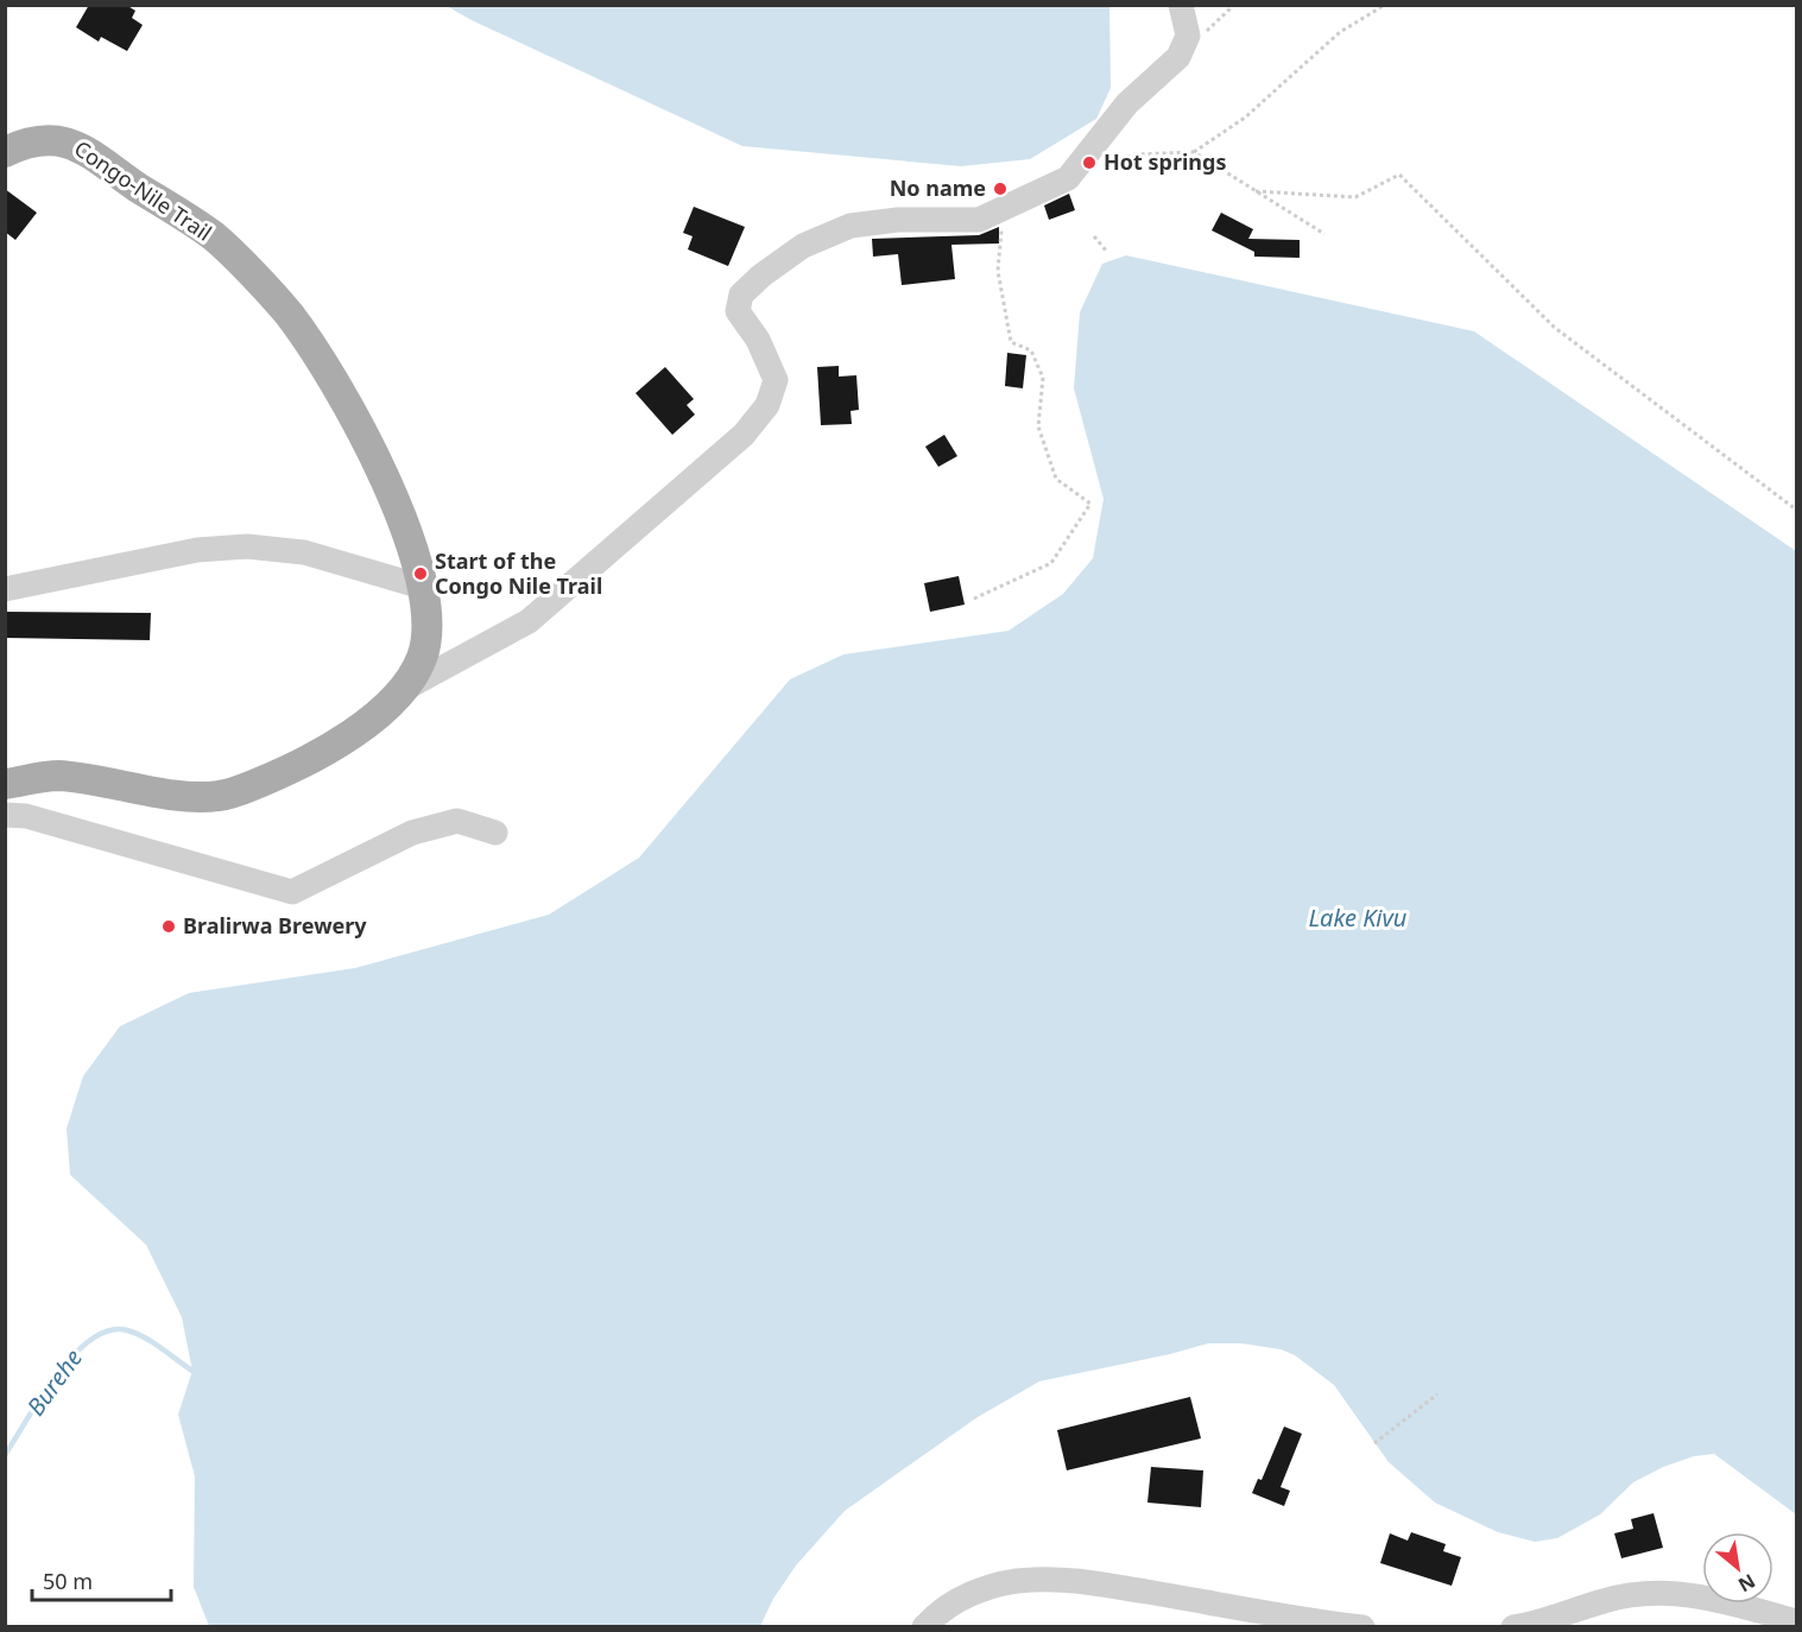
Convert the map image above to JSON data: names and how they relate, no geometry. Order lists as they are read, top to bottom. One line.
{"streets":{"main road":["Congo-Nile Trail"]},"water":["Lake Kivu","Burehe"],"places":["Hot springs","No name","Start of the Congo Nile Trail","Bralirwa Brewery"],"scale_bar":"50 m","north":"bottom right"}
